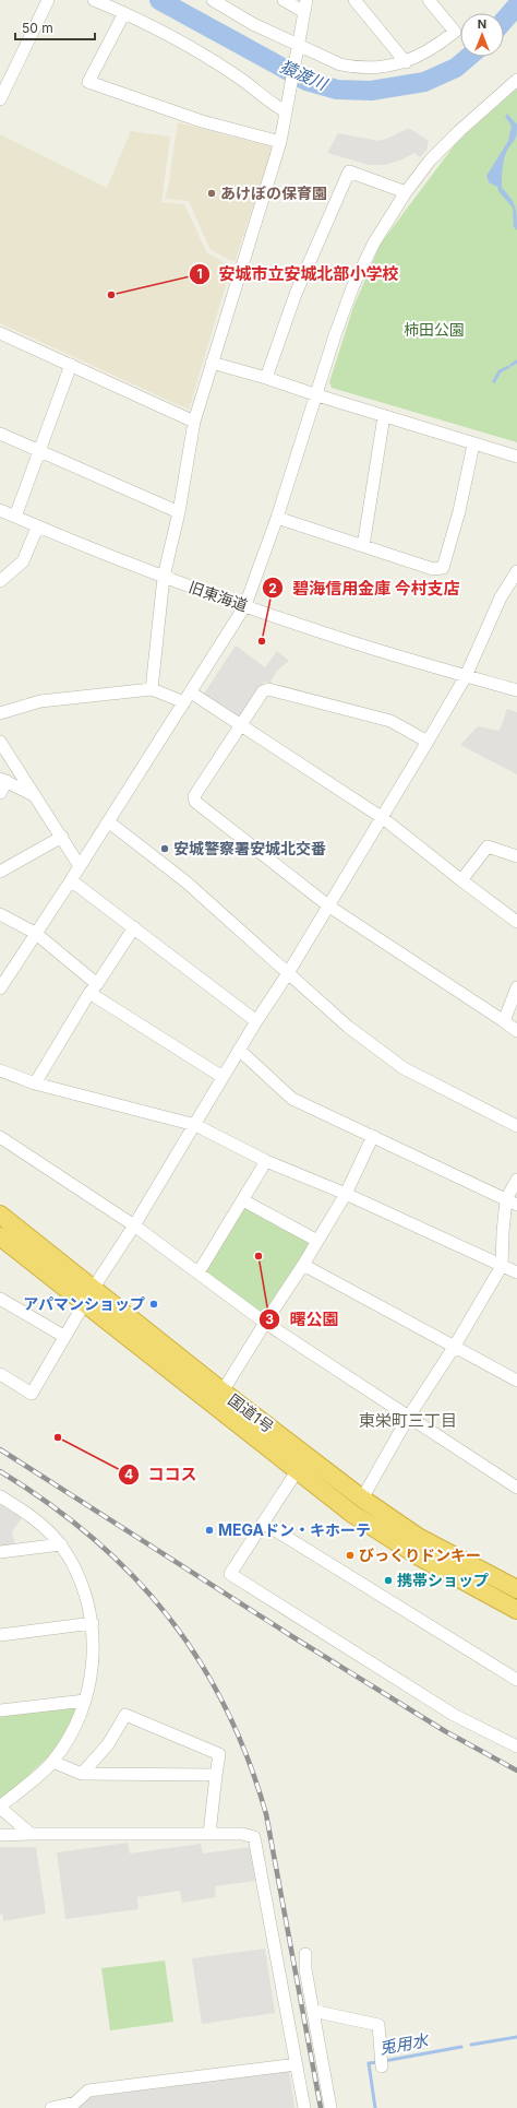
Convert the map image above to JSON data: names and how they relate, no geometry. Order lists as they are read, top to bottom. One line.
{"streets":{"highway":["国道1号"],"street":["旧東海道"]},"districts":["東栄町三丁目"],"water":["猿渡川","兎用水"],"parks":["柿田公園"],"places":["あけぼの保育園","安城市立安城北部小学校","碧海信用金庫 今村支店","安城警察署安城北交番","曙公園","アパマンショップ","ココス","MEGAドン・キホーテ","びっくりドンキー","携帯ショップ"],"scale_bar":"50 m","north":"top"}
